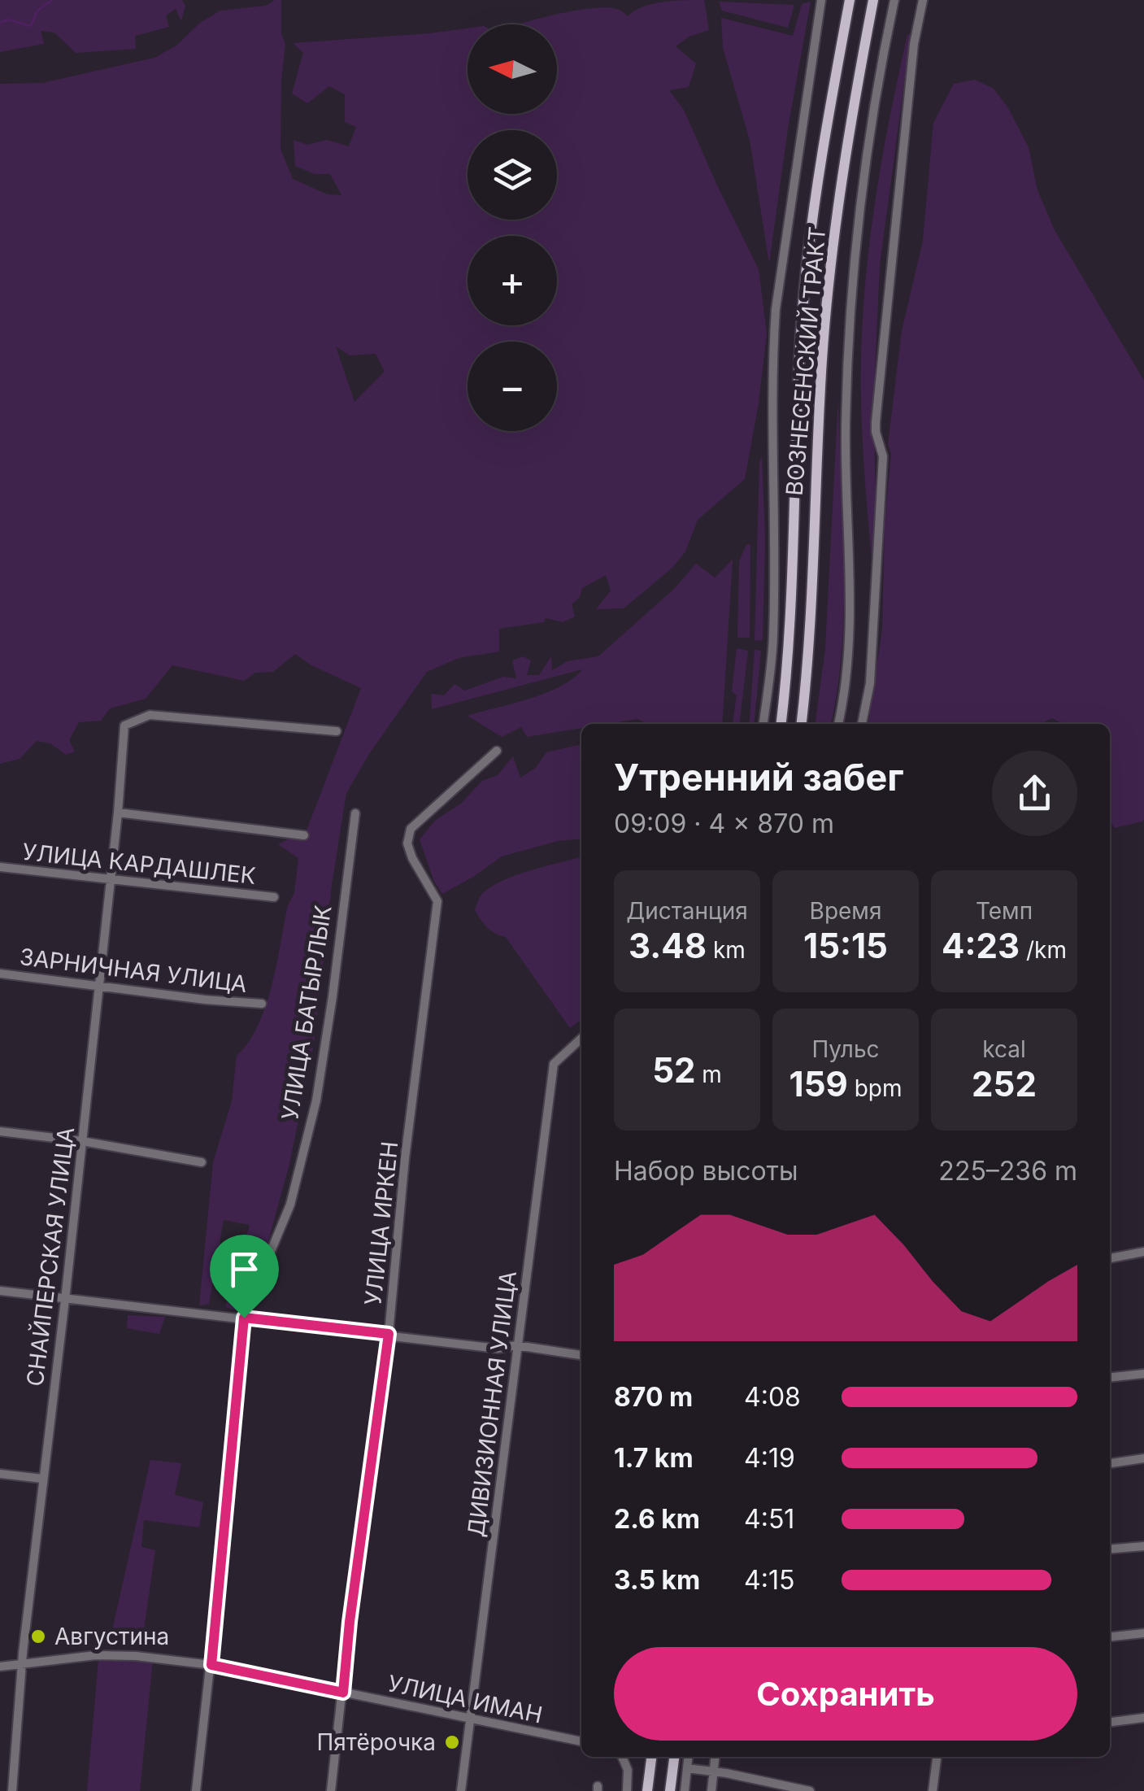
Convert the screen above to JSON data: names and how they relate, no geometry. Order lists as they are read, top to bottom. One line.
{"streets":{"main road":["ВОЗНЕСЕНСКИЙ ТРАКТ"],"street":["УЛИЦА КАРДАШЛЕК","ЗАРНИЧНАЯ УЛИЦА","УЛИЦА БАТЫРЛЫК","УЛИЦА ИРКЕН","СНАЙПЕРСКАЯ УЛИЦА","ДИВИЗИОННАЯ УЛИЦА","УЛИЦА ИМАН"]},"crossings":[["УЛИЦА КАРДАШЛЕК","СНАЙПЕРСКАЯ УЛИЦА"],["ЗАРНИЧНАЯ УЛИЦА","СНАЙПЕРСКАЯ УЛИЦА"],["УЛИЦА БАТЫРЛЫК","УЛИЦА ИМАН"],["УЛИЦА ИРКЕН","УЛИЦА ИМАН"],["СНАЙПЕРСКАЯ УЛИЦА","УЛИЦА ИМАН"],["ДИВИЗИОННАЯ УЛИЦА","УЛИЦА ИМАН"]],"places":["Августина","Пятёрочка"],"north":"left","page":{"map_buttons":["+","−"],"heading":["Утренний забег","09:09 · 4 × 870 m"],"stats":[["Дистанция","3.48 km"],["Время","15:15"],["Темп","4:23 /km"],["52 m"],["Пульс","159 bpm"],["kcal","252"]],"chart":["Набор высоты","225–236 m"],"list":[{"name":"870 m","note":"4:08"},{"name":"1.7 km","note":"4:19"},{"name":"2.6 km","note":"4:51"},{"name":"3.5 km","note":"4:15"}],"buttons":"Сохранить"}}
